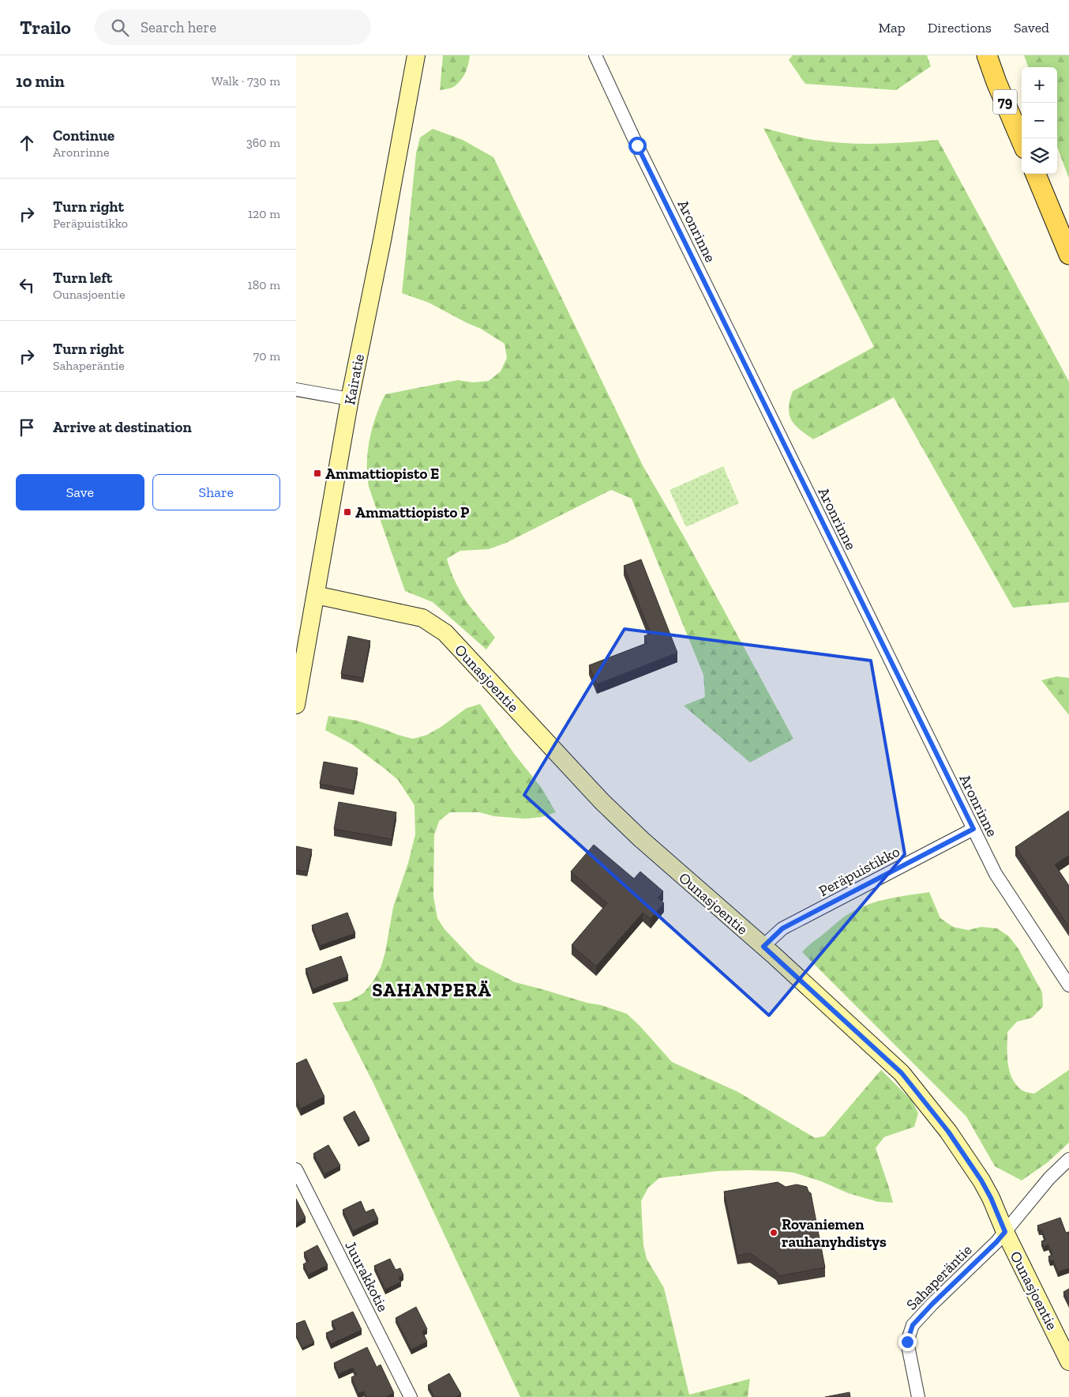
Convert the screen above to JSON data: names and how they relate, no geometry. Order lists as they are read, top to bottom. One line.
{"streets":{"main road":["79"],"street":["Aronrinne","Kairatie","Ounasjoentie","Peräpuistikko","Juurakkotie","Sahaperäntie"]},"crossings":[["Aronrinne","Peräpuistikko"],["Kairatie","Ounasjoentie"],["Ounasjoentie","Peräpuistikko"],["Ounasjoentie","Sahaperäntie"]],"districts":["SAHANPERÄ"],"places":{"transit":["Ammattiopisto E","Ammattiopisto P"],"other":["Rovaniemen rauhanyhdistys"]},"page":{"header":"Trailo","search":"Search here","nav":["Map","Directions","Saved"],"heading":["10 min","Walk · 730 m"],"map_buttons":["+","−"],"list":[["Continue","Aronrinne","360 m"],["Turn right","Peräpuistikko","120 m"],["Turn left","Ounasjoentie","180 m"],["Turn right","Sahaperäntie","70 m"],"Arrive at destination"],"buttons":["Save","Share"]}}
